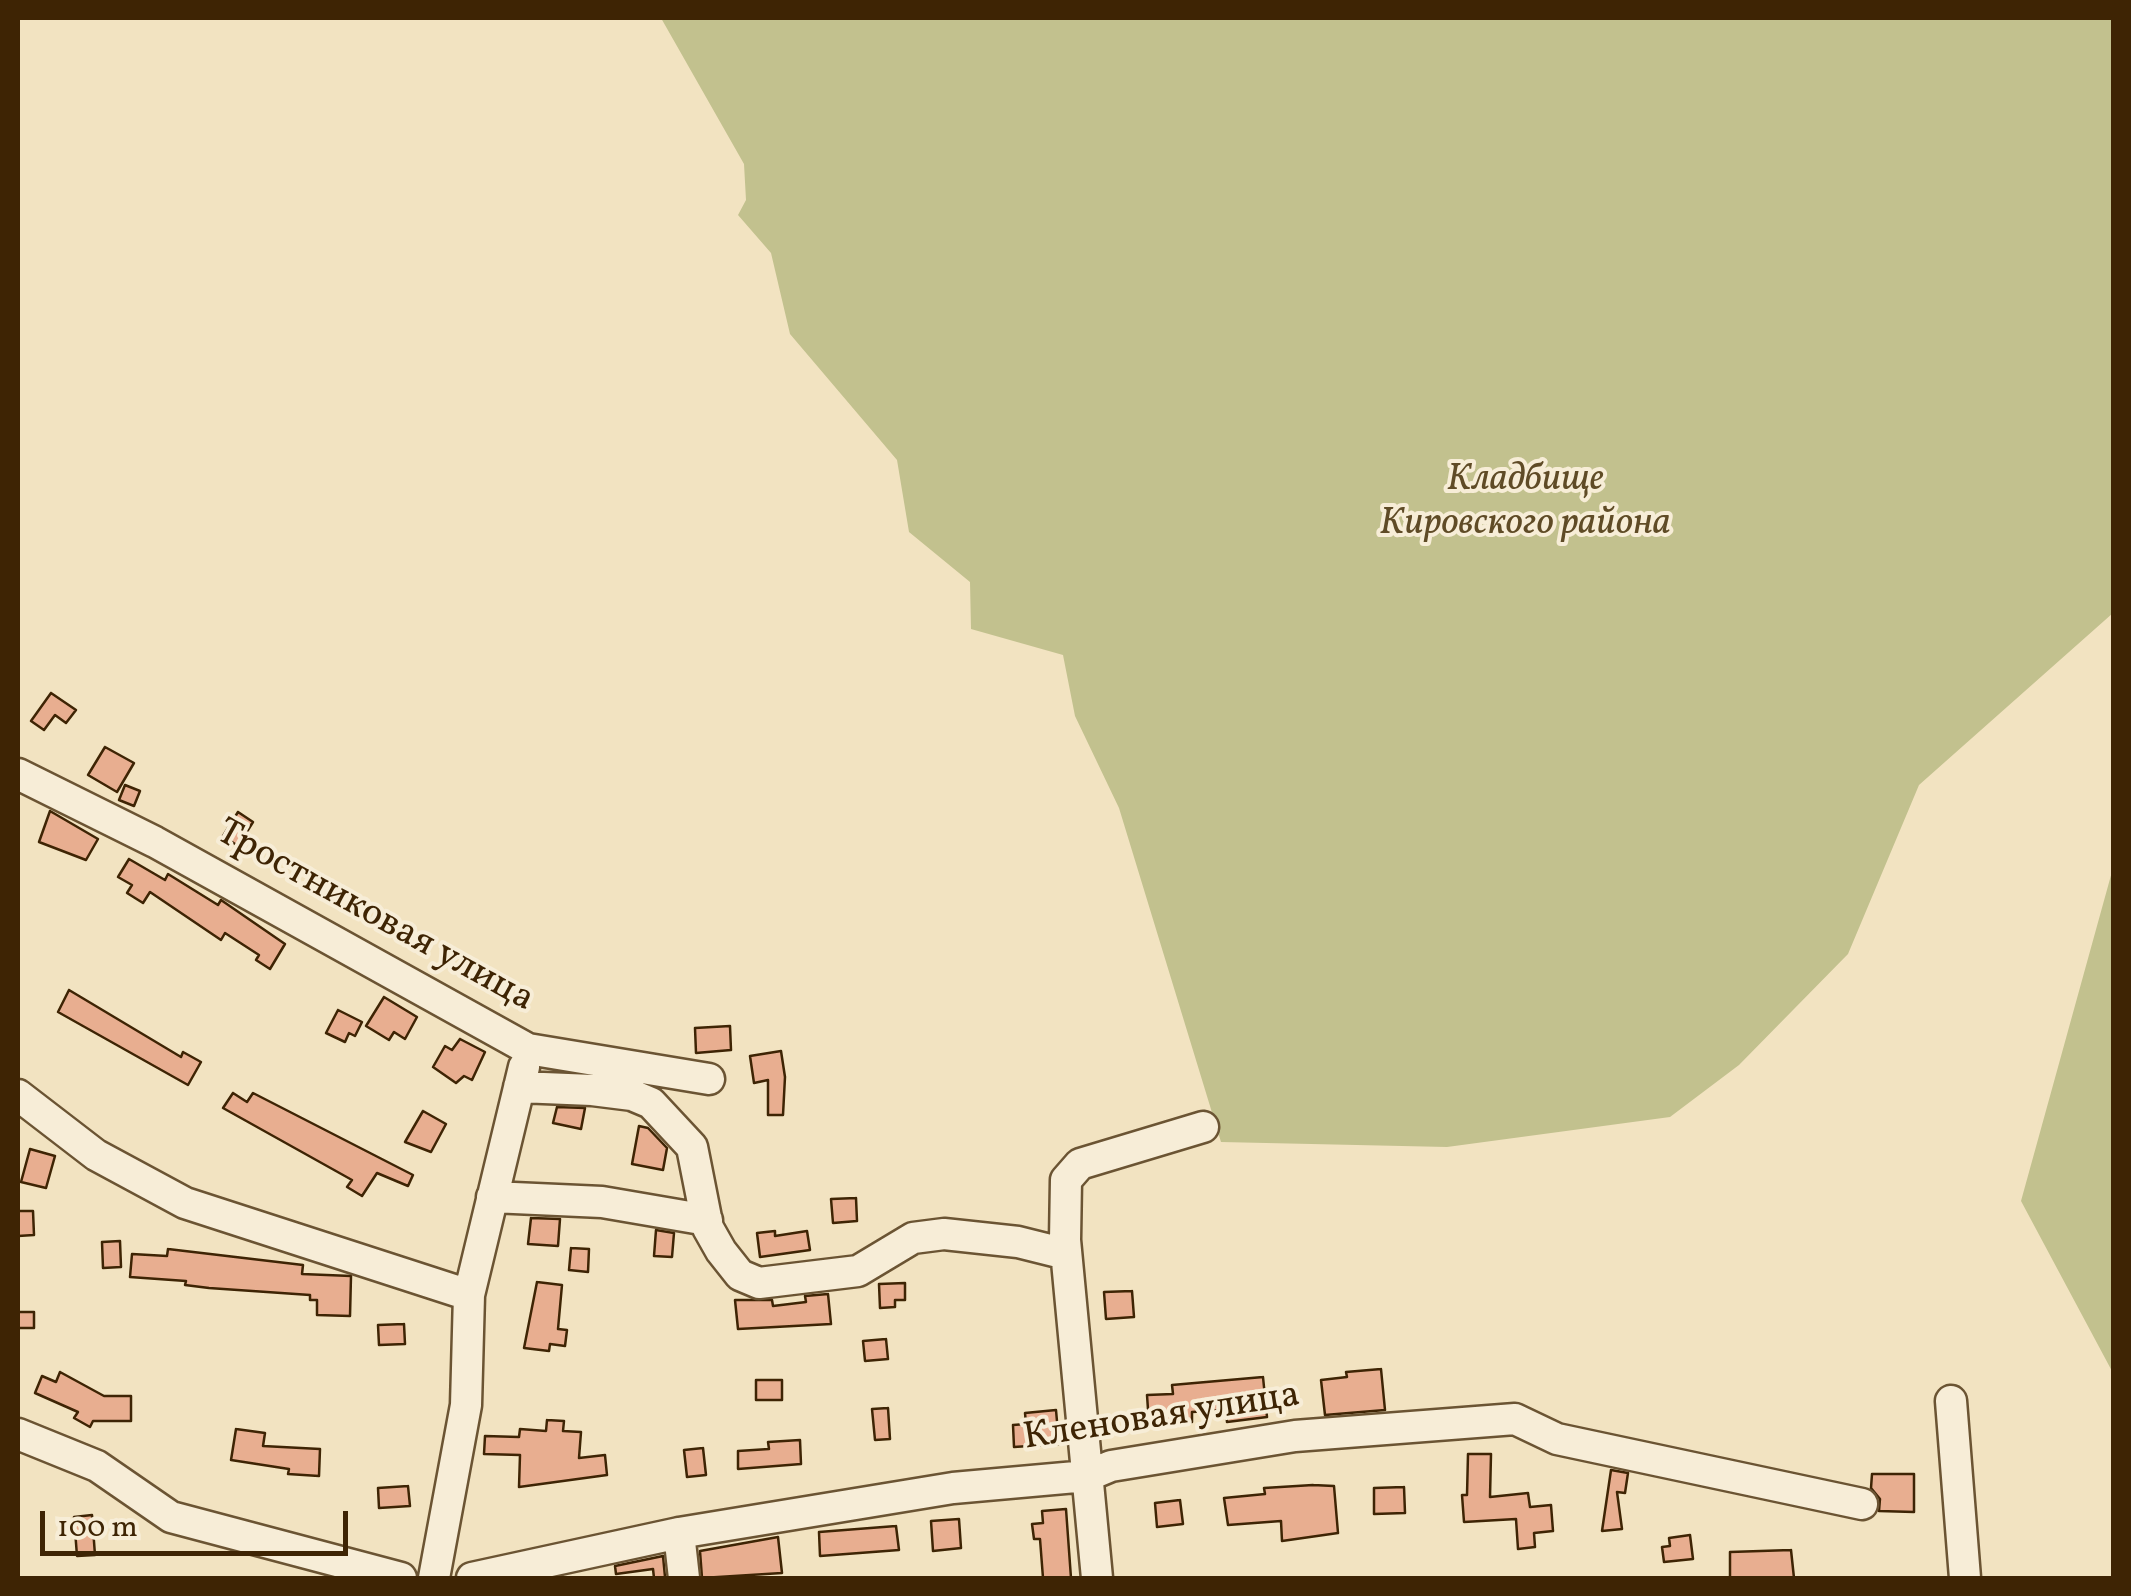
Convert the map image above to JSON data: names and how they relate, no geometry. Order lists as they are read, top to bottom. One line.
{"streets":{"street":["Тростниковая улица","Кленовая улица"]},"parks":["Кладбище Кировского района"],"scale_bar":"100 m"}
